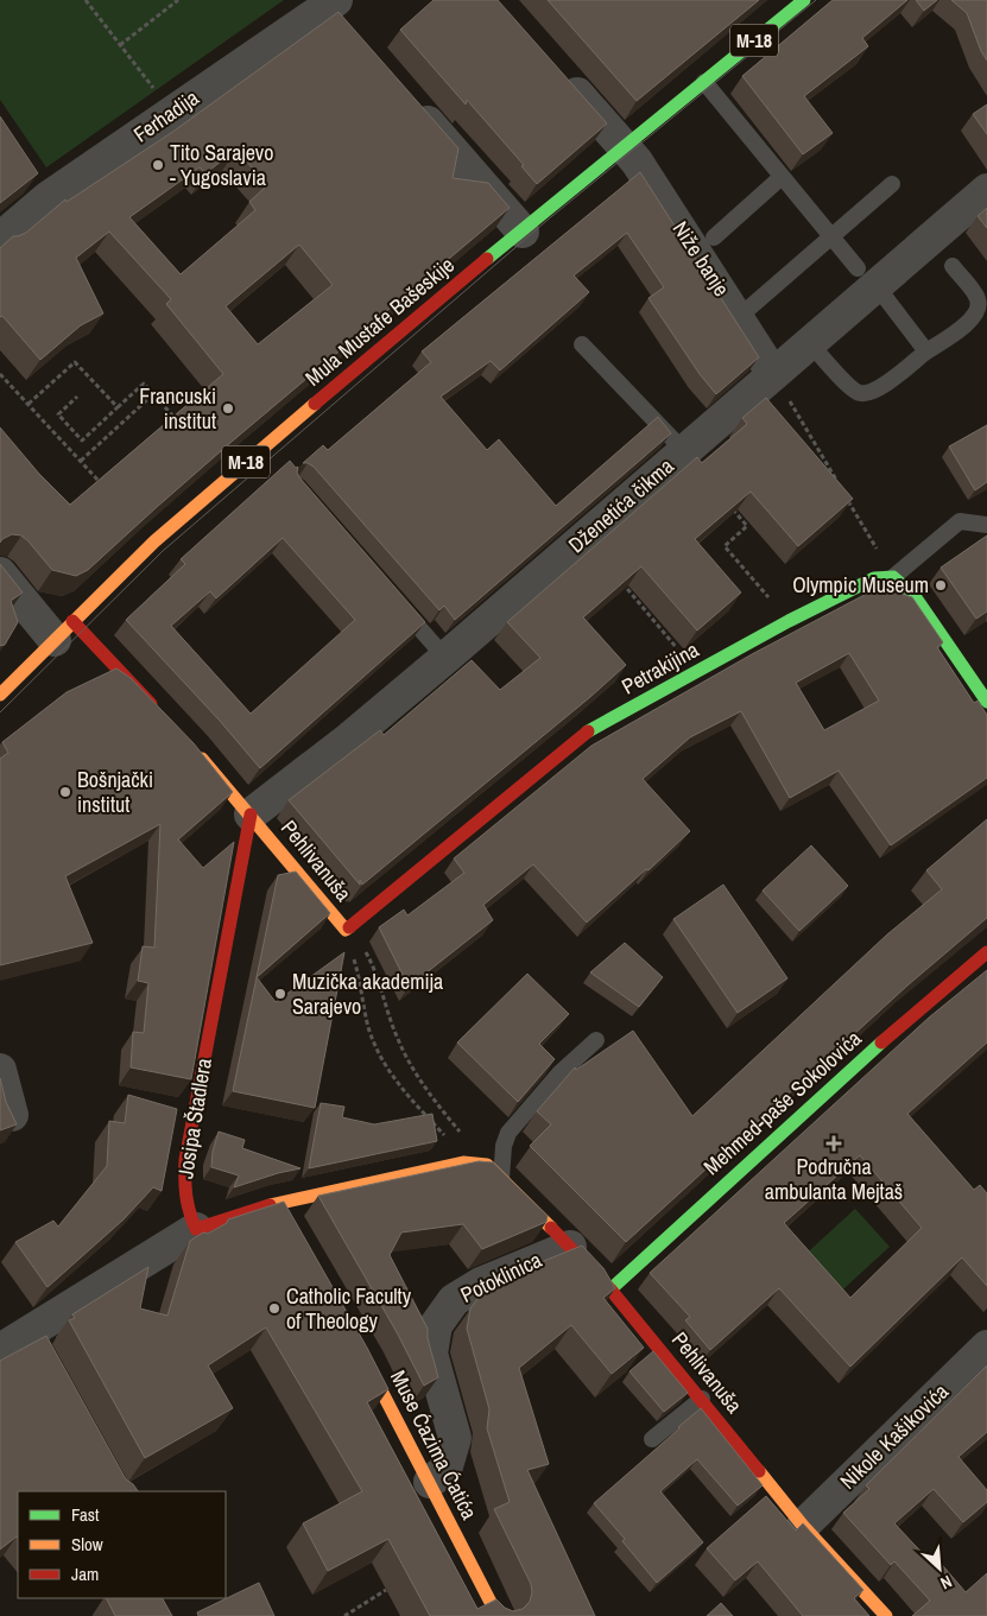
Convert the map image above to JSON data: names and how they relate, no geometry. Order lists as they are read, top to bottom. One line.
{"streets":{"street":["M-18","Ferhadija","Niže banje","Mula Mustafe Bašeskije","Dženetića čikma","Petrakijina","Pehlivanuša","Mehmed-paše Sokolovića","Josipa Štadlera","Potoklinica","Nikole Kašikovića","Muse Ćazima Ćatića"]},"crossings":[["Niže banje","Mula Mustafe Bašeskije"],["Niže banje","Dženetića čikma"],["Dženetića čikma","Pehlivanuša"],["Dženetića čikma","Josipa Štadlera"],["Petrakijina","Pehlivanuša"],["Pehlivanuša","Mehmed-paše Sokolovića"],["Pehlivanuša","Josipa Štadlera"],["Pehlivanuša","Potoklinica"],["Pehlivanuša","Nikole Kašikovića"],["Potoklinica","Muse Ćazima Ćatića"]],"places":{"other":["Tito Sarajevo - Yugoslavia","Francuski institut","Olympic Museum","Bošnjački institut","Muzička akademija Sarajevo","Catholic Faculty of Theology"],"health":["Područna ambulanta Mejtaš"]},"legend":["Fast","Slow","Jam"],"north":"bottom right"}
